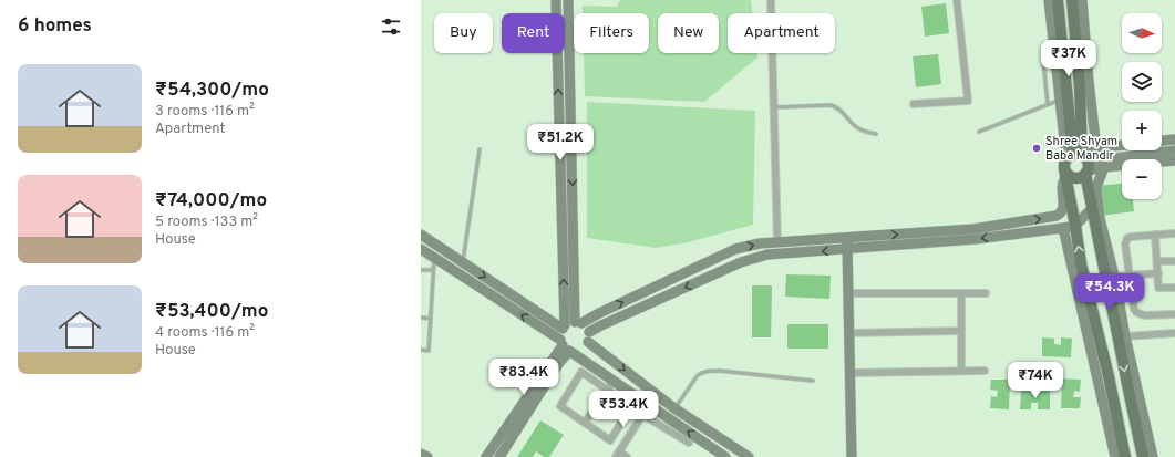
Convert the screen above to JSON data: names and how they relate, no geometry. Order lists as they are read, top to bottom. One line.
{"places":["Shree Shyam Baba Mandir"],"north":"right","page":{"heading":"6 homes","map_buttons":["+","−"],"chip":["Buy","Rent","Filters","New","Apartment"],"price":["₹37K","₹51.2K","₹54.3K","₹83.4K","₹74K","₹53.4K"],"list":[{"name":"₹54,300/mo","note":"3 rooms · 116 m² · Apartment"},{"name":"₹74,000/mo","note":"5 rooms · 133 m² · House"},{"name":"₹53,400/mo","note":"4 rooms · 116 m² · House"}]}}
